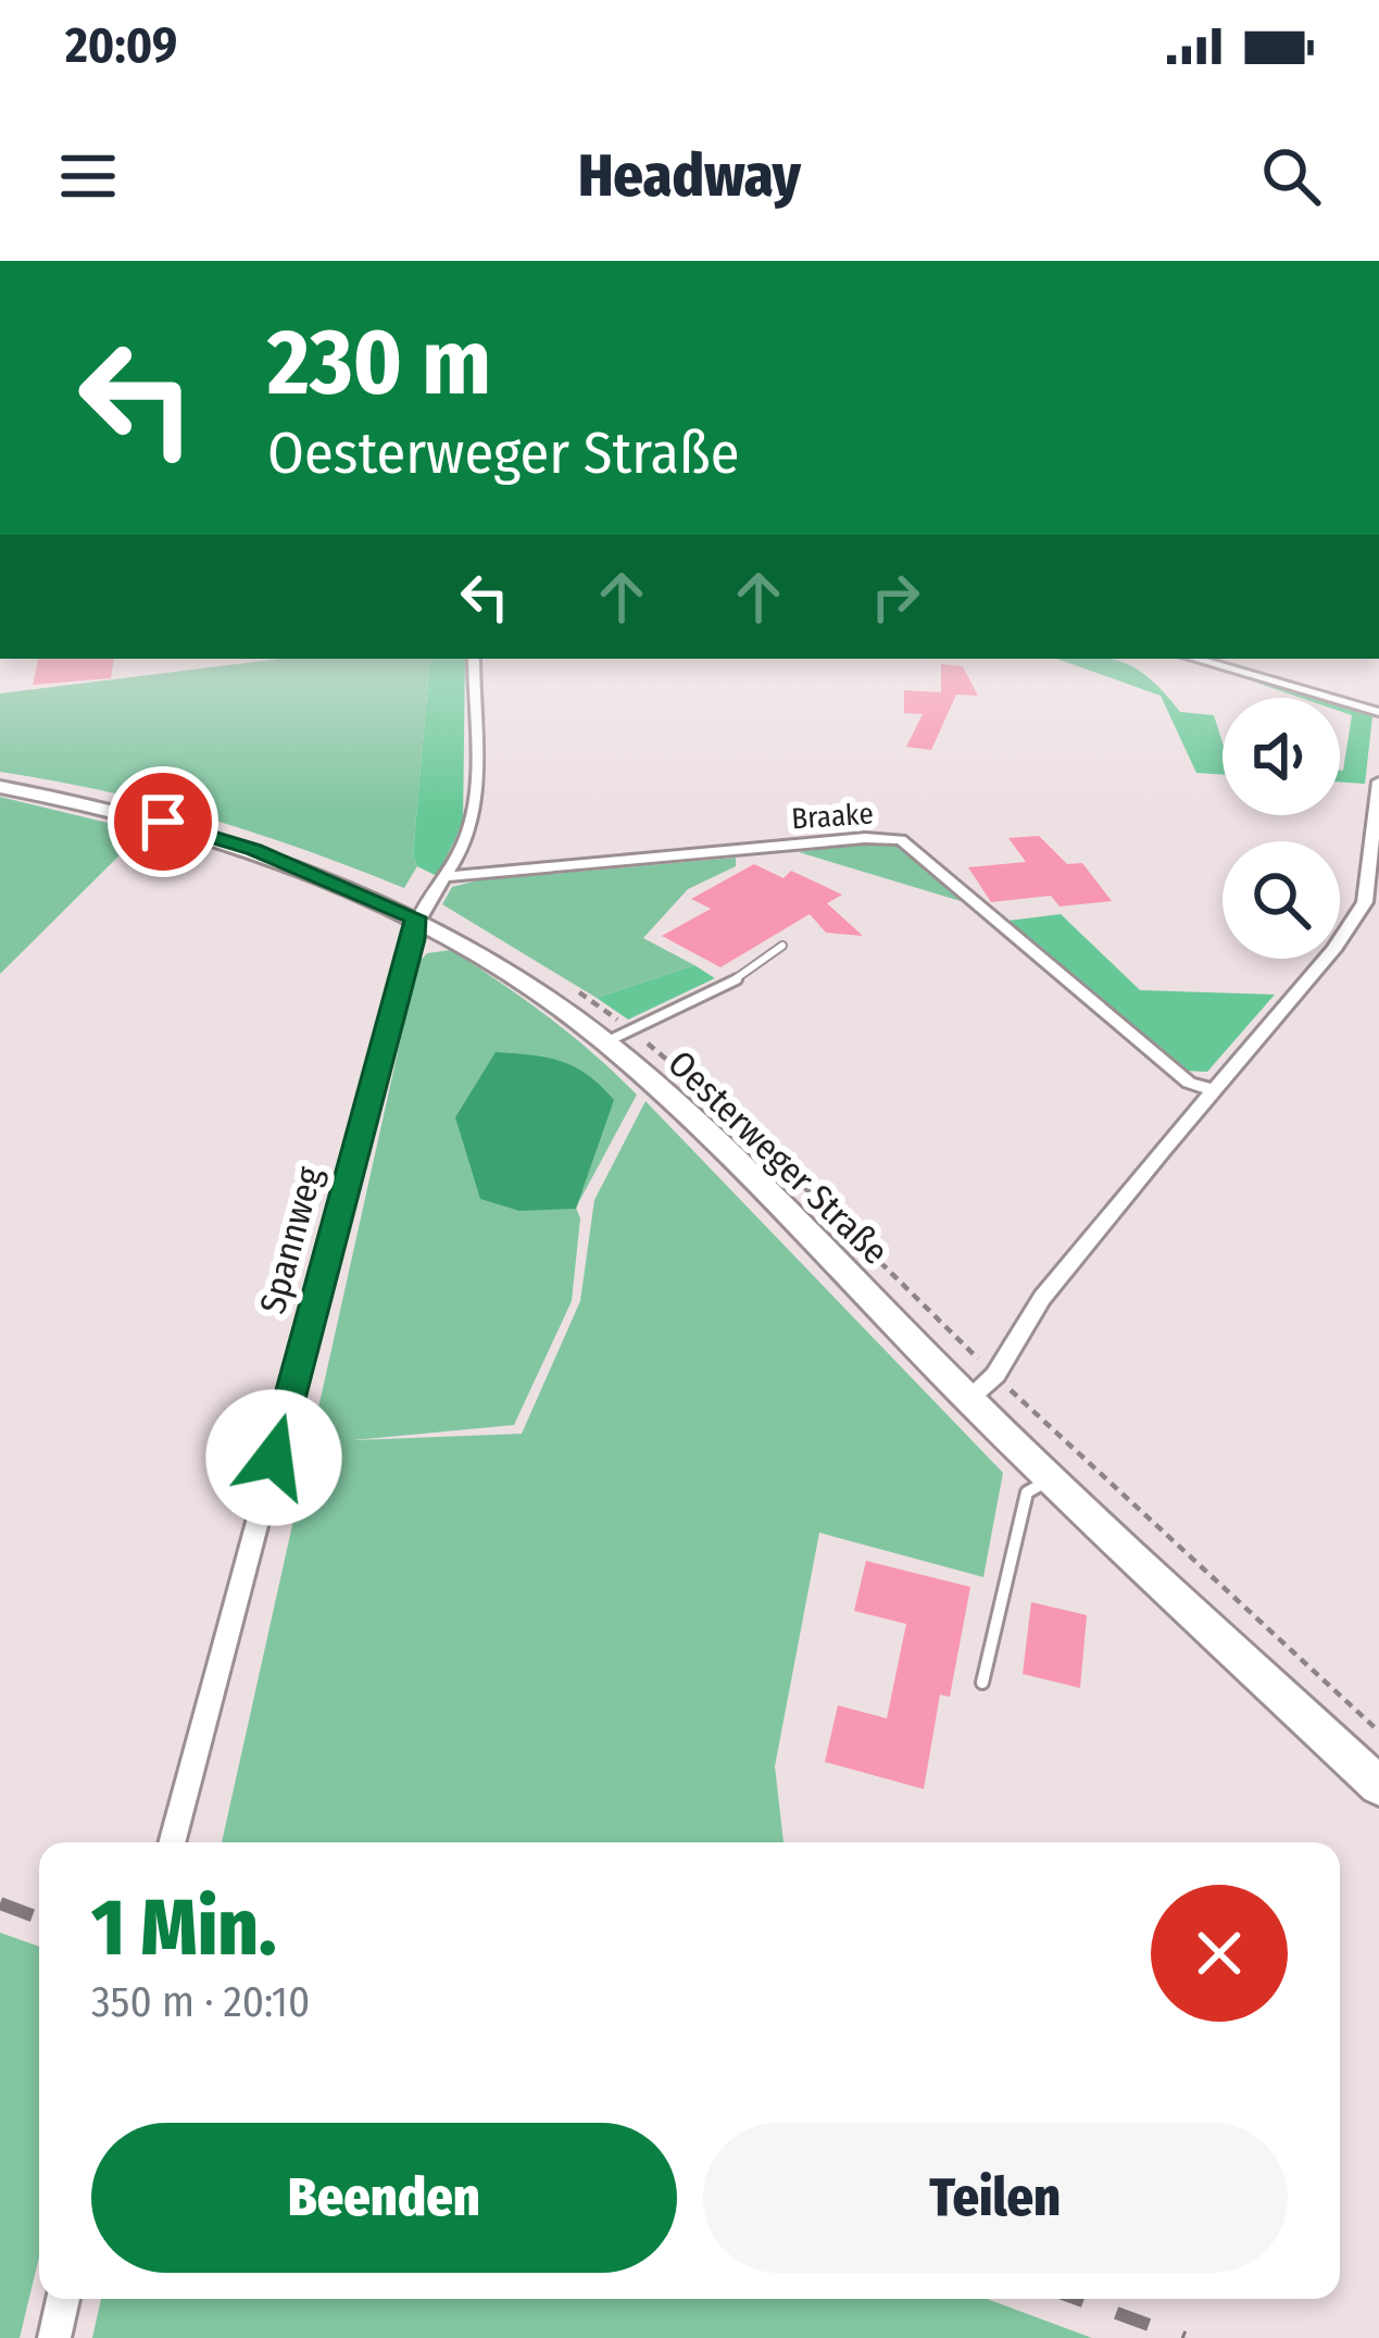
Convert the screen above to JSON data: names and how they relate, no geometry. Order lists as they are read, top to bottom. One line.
{"streets":{"street":["Braake","Oesterweger Straße","Spannweg"]},"crossings":[["Braake","Spannweg"],["Oesterweger Straße","Spannweg"]],"page":{"status":"20:09","header":"Headway","turn":["230 m","Oesterweger Straße"],"heading":["1 Min.","350 m · 20:10"],"buttons":["Beenden","Teilen"]}}
